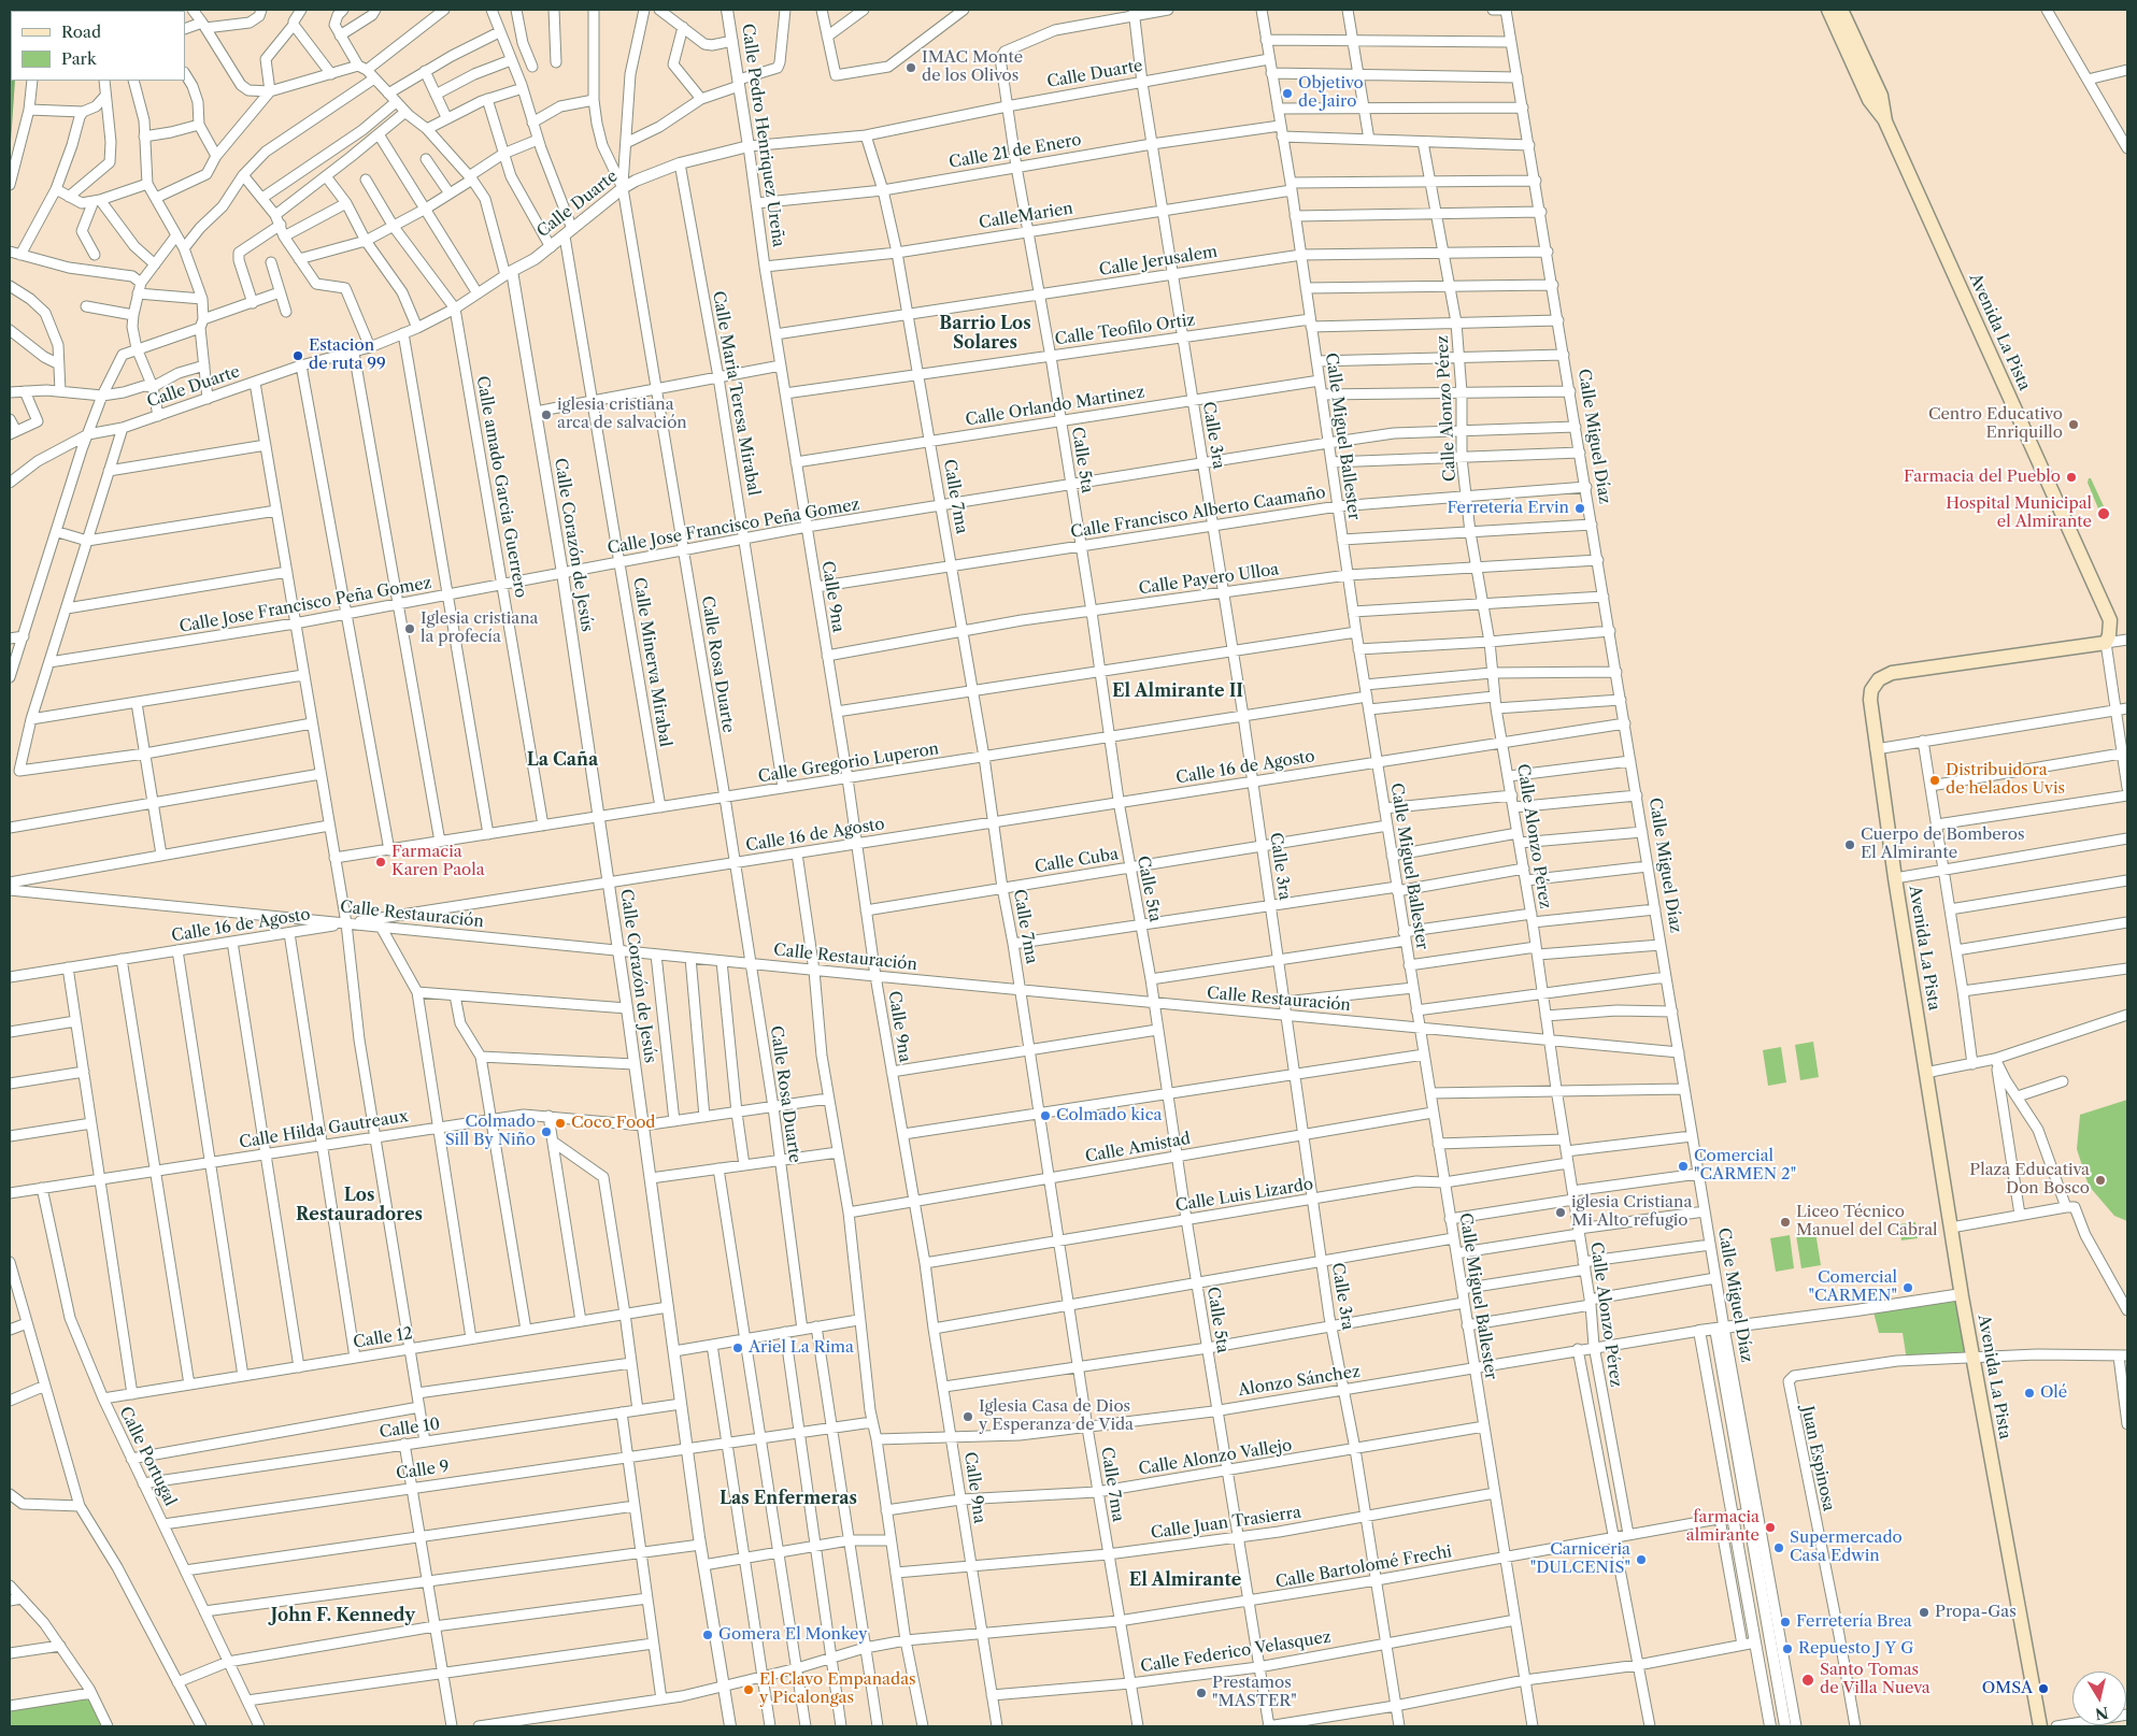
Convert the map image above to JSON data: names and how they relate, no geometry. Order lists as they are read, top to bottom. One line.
{"streets":{"main road":["Avenida La Pista"],"street":["Calle Duarte","Calle Pedro Henriquez Ureña","Calle 21 de Enero","CalleMarien","Calle Jerusalem","Calle Teofilo Ortiz","Calle Maria Teresa Mirabal","Calle Orlando Martinez","Calle Alonzo Pérez","Calle 3ra","Calle Miguel Ballester","Calle Miguel Díaz","Calle 5ta","Calle amado Garcia Guerrero","Calle 7ma","Calle Francisco Alberto Caamaño","Calle Jose Francisco Peña Gomez","Calle Corazón de Jesús","Calle Payero Ulloa","Calle 9na","Calle Minerva Mirabal","Calle Rosa Duarte","Calle Gregorio Luperon","Calle 16 de Agosto","Calle Cuba","Calle Restauración","Calle Hilda Gautreaux","Calle Amistad","Calle Luis Lizardo","Calle 12","Alonzo Sánchez","Calle 10","Calle Portugal","Calle Alonzo Vallejo","Juan Espinosa","Calle 9","Calle Juan Trasierra","Calle Bartolomé Frechi","Calle Federico Velasquez"]},"crossings":[["Calle Duarte","Calle Pedro Henriquez Ureña"],["Calle Duarte","Calle Maria Teresa Mirabal"],["Calle Duarte","Calle 3ra"],["Calle Duarte","Calle Miguel Ballester"],["Calle Duarte","Calle 5ta"],["Calle Duarte","Calle amado Garcia Guerrero"],["Calle Duarte","Calle 7ma"],["Calle Duarte","Calle Corazón de Jesús"],["Calle Duarte","Calle Minerva Mirabal"],["Calle Duarte","Calle Rosa Duarte"],["Calle Pedro Henriquez Ureña","Calle 21 de Enero"],["Calle Pedro Henriquez Ureña","CalleMarien"],["Calle Pedro Henriquez Ureña","Calle 9na"],["Calle 21 de Enero","Calle 3ra"],["Calle 21 de Enero","Calle Miguel Ballester"],["Calle 21 de Enero","Calle 5ta"],["Calle 21 de Enero","Calle 7ma"],["CalleMarien","Calle Alonzo Pérez"],["CalleMarien","Calle 3ra"],["CalleMarien","Calle Miguel Ballester"],["CalleMarien","Calle Miguel Díaz"],["CalleMarien","Calle 5ta"],["CalleMarien","Calle 7ma"],["CalleMarien","Calle 9na"],["Calle Jerusalem","Calle Alonzo Pérez"],["Calle Jerusalem","Calle 3ra"],["Calle Jerusalem","Calle Miguel Ballester"],["Calle Jerusalem","Calle Miguel Díaz"],["Calle Jerusalem","Calle 5ta"],["Calle Jerusalem","Calle 7ma"],["Calle Jerusalem","Calle 9na"],["Calle Teofilo Ortiz","Calle Alonzo Pérez"],["Calle Teofilo Ortiz","Calle 3ra"],["Calle Teofilo Ortiz","Calle Miguel Ballester"],["Calle Teofilo Ortiz","Calle Miguel Díaz"],["Calle Teofilo Ortiz","Calle 5ta"],["Calle Teofilo Ortiz","Calle 7ma"],["Calle Teofilo Ortiz","Calle 9na"],["Avenida La Pista","Alonzo Sánchez"],["Avenida La Pista","Juan Espinosa"],["Calle Maria Teresa Mirabal","Calle Jose Francisco Peña Gomez"],["Calle Maria Teresa Mirabal","Calle Gregorio Luperon"],["Calle Orlando Martinez","Calle 3ra"],["Calle Orlando Martinez","Calle Miguel Ballester"],["Calle Orlando Martinez","Calle 5ta"],["Calle Orlando Martinez","Calle 7ma"],["Calle Orlando Martinez","Calle 9na"],["Calle Alonzo Pérez","Calle Francisco Alberto Caamaño"],["Calle Alonzo Pérez","Calle Jose Francisco Peña Gomez"],["Calle Alonzo Pérez","Calle Payero Ulloa"],["Calle Alonzo Pérez","Calle 16 de Agosto"],["Calle Alonzo Pérez","Calle Restauración"],["Calle Alonzo Pérez","Calle Luis Lizardo"],["Calle Alonzo Pérez","Alonzo Sánchez"],["Calle Alonzo Pérez","Calle Bartolomé Frechi"],["Calle 3ra","Calle 5ta"],["Calle 3ra","Calle Francisco Alberto Caamaño"],["Calle 3ra","Calle Jose Francisco Peña Gomez"],["Calle 3ra","Calle Payero Ulloa"],["Calle 3ra","Calle Gregorio Luperon"],["Calle 3ra","Calle 16 de Agosto"],["Calle 3ra","Calle Cuba"],["Calle 3ra","Calle Restauración"],["Calle 3ra","Calle Amistad"],["Calle 3ra","Calle Luis Lizardo"],["Calle 3ra","Alonzo Sánchez"],["Calle 3ra","Calle Alonzo Vallejo"],["Calle 3ra","Calle Juan Trasierra"],["Calle 3ra","Calle Bartolomé Frechi"],["Calle 3ra","Calle Federico Velasquez"],["Calle Miguel Ballester","Calle Francisco Alberto Caamaño"],["Calle Miguel Ballester","Calle Jose Francisco Peña Gomez"],["Calle Miguel Ballester","Calle Payero Ulloa"],["Calle Miguel Ballester","Calle Gregorio Luperon"],["Calle Miguel Ballester","Calle 16 de Agosto"],["Calle Miguel Ballester","Calle Cuba"],["Calle Miguel Ballester","Calle Restauración"],["Calle Miguel Ballester","Calle Amistad"],["Calle Miguel Ballester","Calle Luis Lizardo"],["Calle Miguel Ballester","Alonzo Sánchez"],["Calle Miguel Ballester","Calle Alonzo Vallejo"],["Calle Miguel Ballester","Calle Juan Trasierra"],["Calle Miguel Ballester","Calle Bartolomé Frechi"],["Calle Miguel Ballester","Calle Federico Velasquez"],["Calle Miguel Díaz","Calle Francisco Alberto Caamaño"],["Calle Miguel Díaz","Calle Jose Francisco Peña Gomez"],["Calle Miguel Díaz","Calle Payero Ulloa"],["Calle Miguel Díaz","Calle 16 de Agosto"],["Calle Miguel Díaz","Calle Restauración"],["Calle Miguel Díaz","Alonzo Sánchez"],["Calle Miguel Díaz","Calle Bartolomé Frechi"],["Calle 5ta","Calle Francisco Alberto Caamaño"],["Calle 5ta","Calle Jose Francisco Peña Gomez"],["Calle 5ta","Calle Payero Ulloa"],["Calle 5ta","Calle Gregorio Luperon"],["Calle 5ta","Calle 16 de Agosto"],["Calle 5ta","Calle Cuba"],["Calle 5ta","Calle Restauración"],["Calle 5ta","Calle Amistad"],["Calle 5ta","Calle Luis Lizardo"],["Calle 5ta","Alonzo Sánchez"],["Calle 5ta","Calle Alonzo Vallejo"],["Calle 5ta","Calle Juan Trasierra"],["Calle 5ta","Calle Bartolomé Frechi"],["Calle 5ta","Calle Federico Velasquez"],["Calle amado Garcia Guerrero","Calle Jose Francisco Peña Gomez"],["Calle amado Garcia Guerrero","Calle Gregorio Luperon"],["Calle 7ma","Calle Francisco Alberto Caamaño"],["Calle 7ma","Calle Jose Francisco Peña Gomez"],["Calle 7ma","Calle Payero Ulloa"],["Calle 7ma","Calle Gregorio Luperon"],["Calle 7ma","Calle 16 de Agosto"],["Calle 7ma","Calle Cuba"],["Calle 7ma","Calle Restauración"],["Calle 7ma","Calle Amistad"],["Calle 7ma","Calle Luis Lizardo"],["Calle 7ma","Alonzo Sánchez"],["Calle 7ma","Calle Alonzo Vallejo"],["Calle 7ma","Calle Juan Trasierra"],["Calle 7ma","Calle Bartolomé Frechi"],["Calle 7ma","Calle Federico Velasquez"],["Calle Francisco Alberto Caamaño","Calle 9na"],["Calle Jose Francisco Peña Gomez","Calle Corazón de Jesús"],["Calle Jose Francisco Peña Gomez","Calle 9na"],["Calle Jose Francisco Peña Gomez","Calle Minerva Mirabal"],["Calle Jose Francisco Peña Gomez","Calle Rosa Duarte"],["Calle Corazón de Jesús","Calle Gregorio Luperon"],["Calle Corazón de Jesús","Calle 16 de Agosto"],["Calle Corazón de Jesús","Calle Restauración"],["Calle Corazón de Jesús","Calle Hilda Gautreaux"],["Calle Corazón de Jesús","Calle 12"],["Calle Corazón de Jesús","Calle 10"],["Calle Corazón de Jesús","Calle 9"],["Calle Corazón de Jesús","Calle Bartolomé Frechi"],["Calle Payero Ulloa","Calle 9na"],["Calle 9na","Calle Gregorio Luperon"],["Calle 9na","Calle 16 de Agosto"],["Calle 9na","Calle Cuba"],["Calle 9na","Calle Restauración"],["Calle 9na","Calle Amistad"],["Calle 9na","Calle Luis Lizardo"],["Calle 9na","Alonzo Sánchez"],["Calle 9na","Calle Alonzo Vallejo"],["Calle 9na","Calle Juan Trasierra"],["Calle 9na","Calle Bartolomé Frechi"],["Calle 9na","Calle Federico Velasquez"],["Calle Minerva Mirabal","Calle Gregorio Luperon"],["Calle Rosa Duarte","Calle Gregorio Luperon"],["Calle Rosa Duarte","Calle 16 de Agosto"],["Calle Rosa Duarte","Calle Restauración"],["Calle Rosa Duarte","Calle Hilda Gautreaux"],["Calle 16 de Agosto","Calle Restauración"],["Calle Hilda Gautreaux","Calle Portugal"],["Calle 12","Calle Portugal"],["Calle 10","Calle Portugal"],["Calle Portugal","Calle 9"]],"districts":["Barrio Los Solares","El Almirante II","La Caña","Los Restauradores","Las Enfermeras","El Almirante","John F. Kennedy"],"places":["IMAC Monte de los Olivos","Objetivo de Jairo","Estacion de ruta 99","iglesia cristiana arca de salvación","Centro Educativo Enriquillo","Farmacia del Pueblo","Ferretería Ervin","Hospital Municipal el Almirante","Iglesia cristiana la profecía","Distribuidora de helados Uvis","Cuerpo de Bomberos El Almirante","Farmacia Karen Paola","Colmado kica","Coco Food","Colmado Sill By Niño","Comercial \"CARMEN 2\"","Plaza Educativa Don Bosco","iglesia Cristiana Mi Alto refugio","Liceo Técnico Manuel del Cabral","Comercial \"CARMEN\"","Ariel La Rima","Olé","Iglesia Casa de Dios y Esperanza de Vida","farmacia almirante","Supermercado Casa Edwin","Carniceria \"DULCENIS\"","Propa-Gas","Ferretería Brea","Gomera El Monkey","Repuesto J Y G","Santo Tomas de Villa Nueva","OMSA","El Clavo Empanadas y Picalongas","Prestamos \"MASTER\""],"legend":["Road","Park"],"north":"bottom"}
